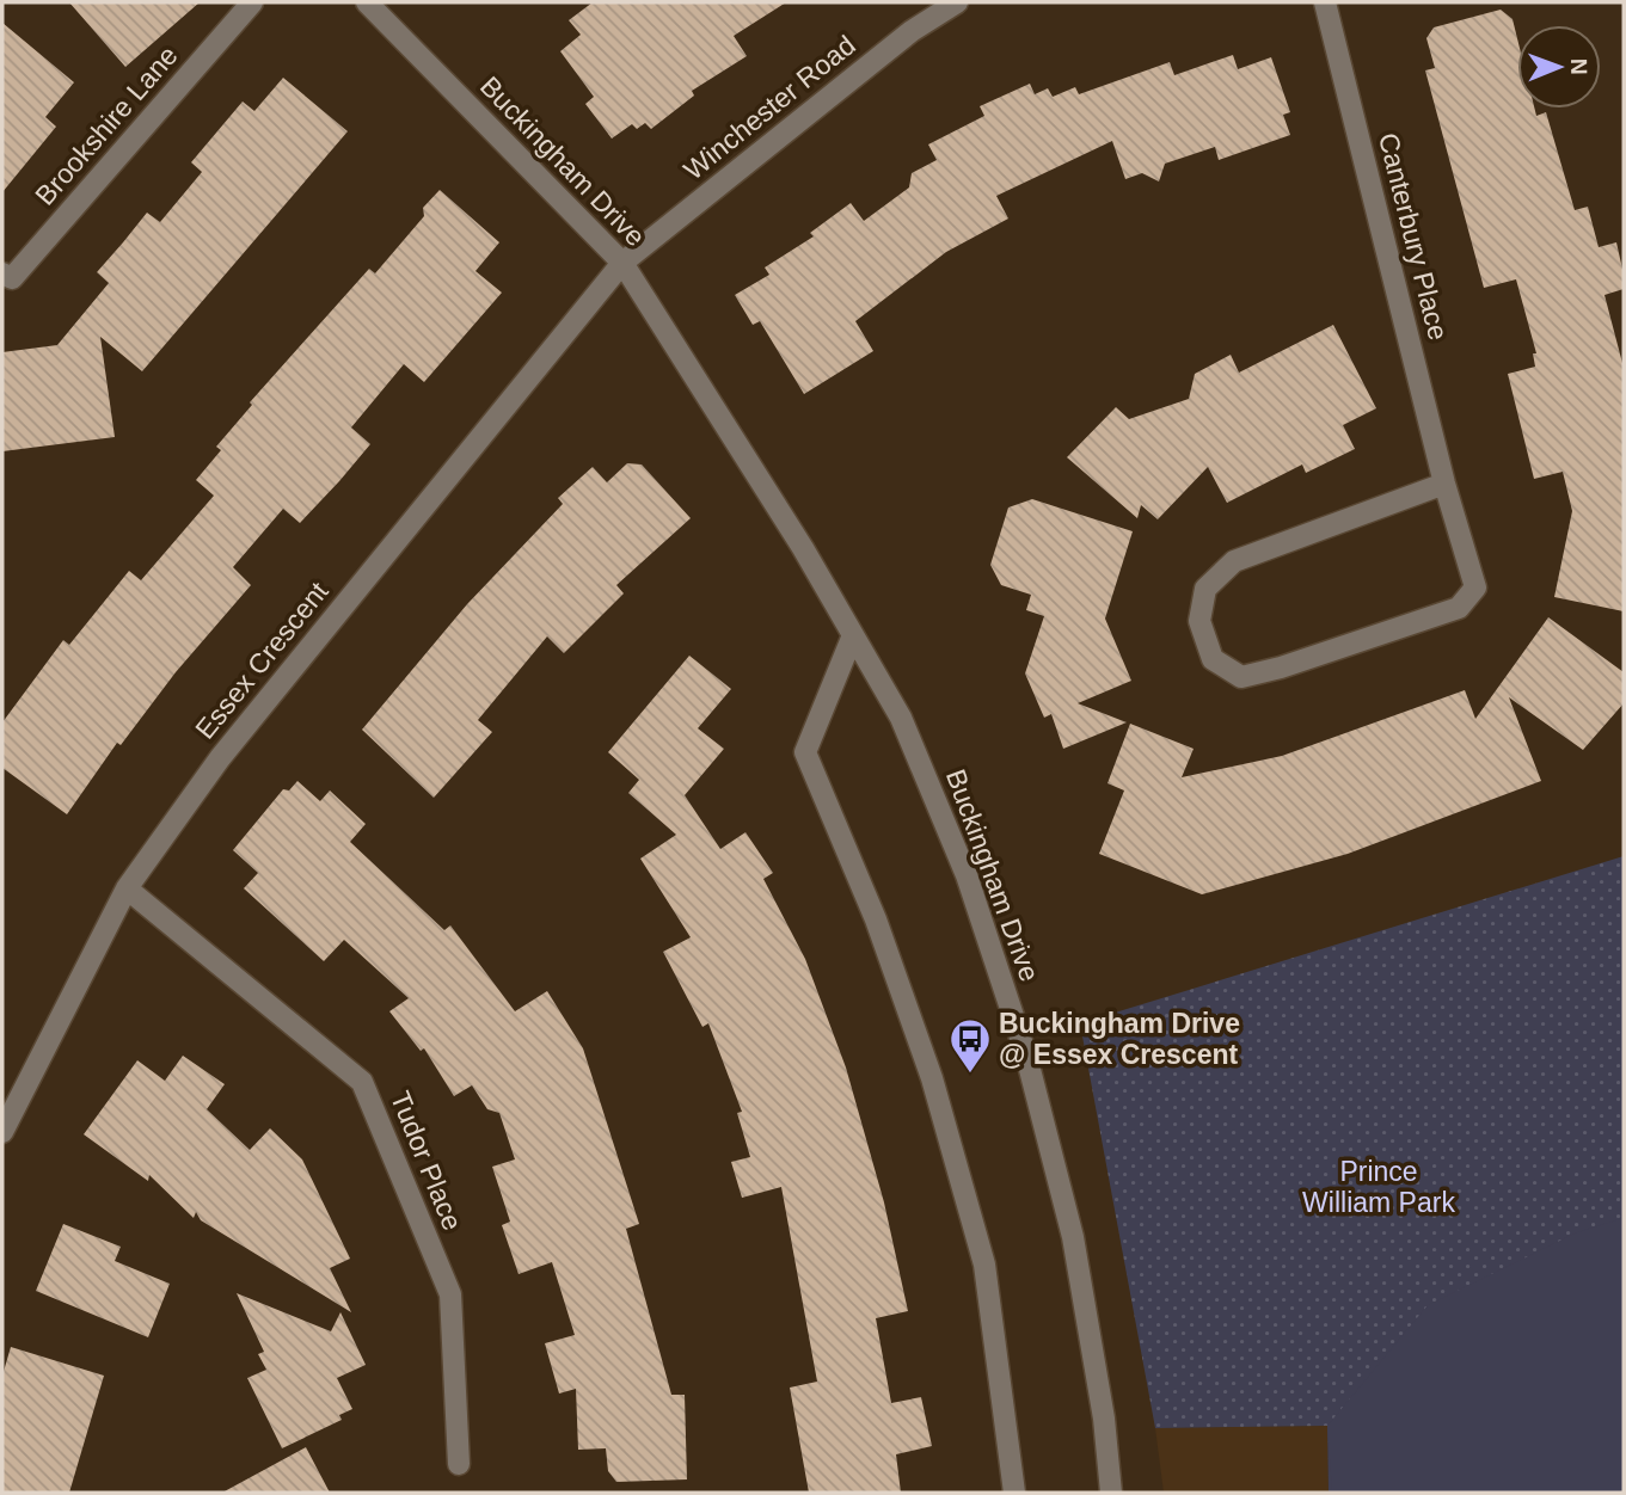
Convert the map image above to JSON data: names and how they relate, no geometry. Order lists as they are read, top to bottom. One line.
{"streets":{"street":["Winchester Road","Brookshire Lane","Buckingham Drive","Canterbury Place","Essex Crescent","Tudor Place"]},"crossings":[["Winchester Road","Buckingham Drive"],["Winchester Road","Essex Crescent"],["Buckingham Drive","Essex Crescent"],["Essex Crescent","Tudor Place"]],"parks":["Prince William Park"],"places":{"bus stop":["Buckingham Drive @ Essex Crescent"]},"north":"right"}
